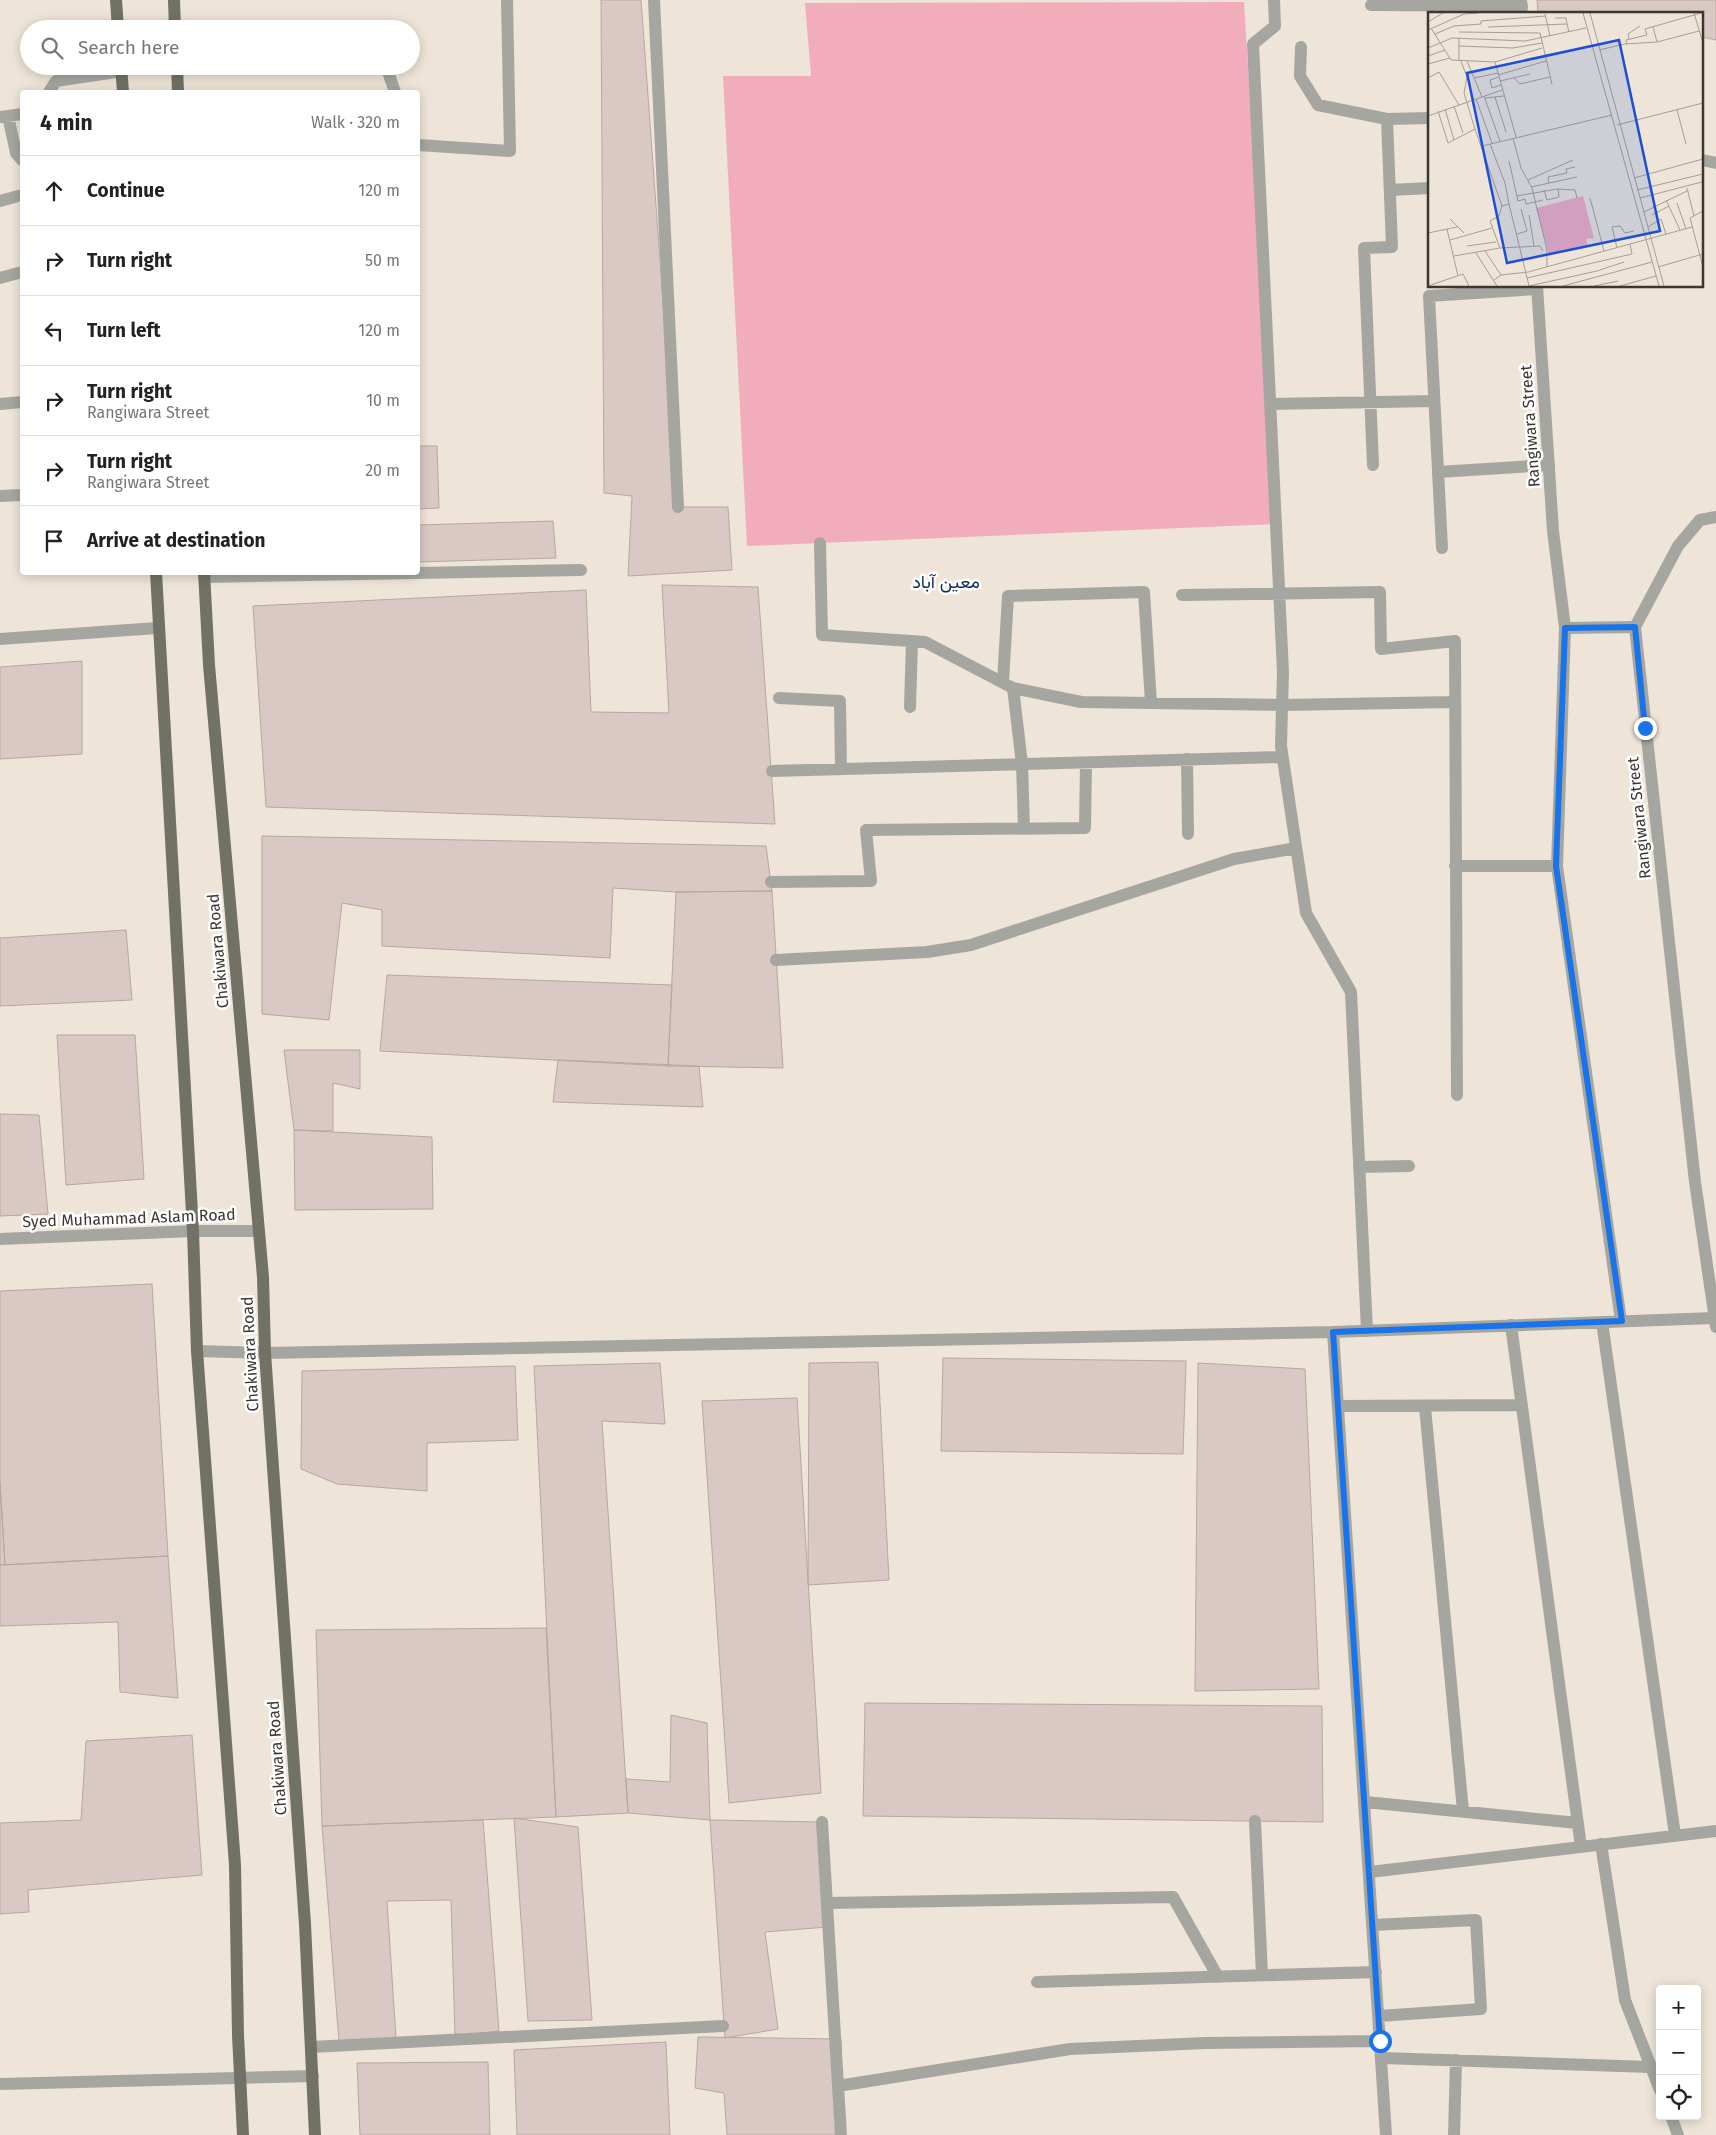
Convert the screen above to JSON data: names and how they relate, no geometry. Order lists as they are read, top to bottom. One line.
{"streets":{"main road":["Chakiwara Road"],"street":["Rangiwara Street","Syed Muhammad Aslam Road"]},"crossings":[["Chakiwara Road","Syed Muhammad Aslam Road"]],"districts":["معین آباد"],"page":{"search":"Search here","heading":["4 min","Walk · 320 m"],"list":[["Continue","120 m"],["Turn right","50 m"],["Turn left","120 m"],["Turn right","Rangiwara Street","10 m"],["Turn right","Rangiwara Street","20 m"],"Arrive at destination"],"map_buttons":["+","−"]}}
